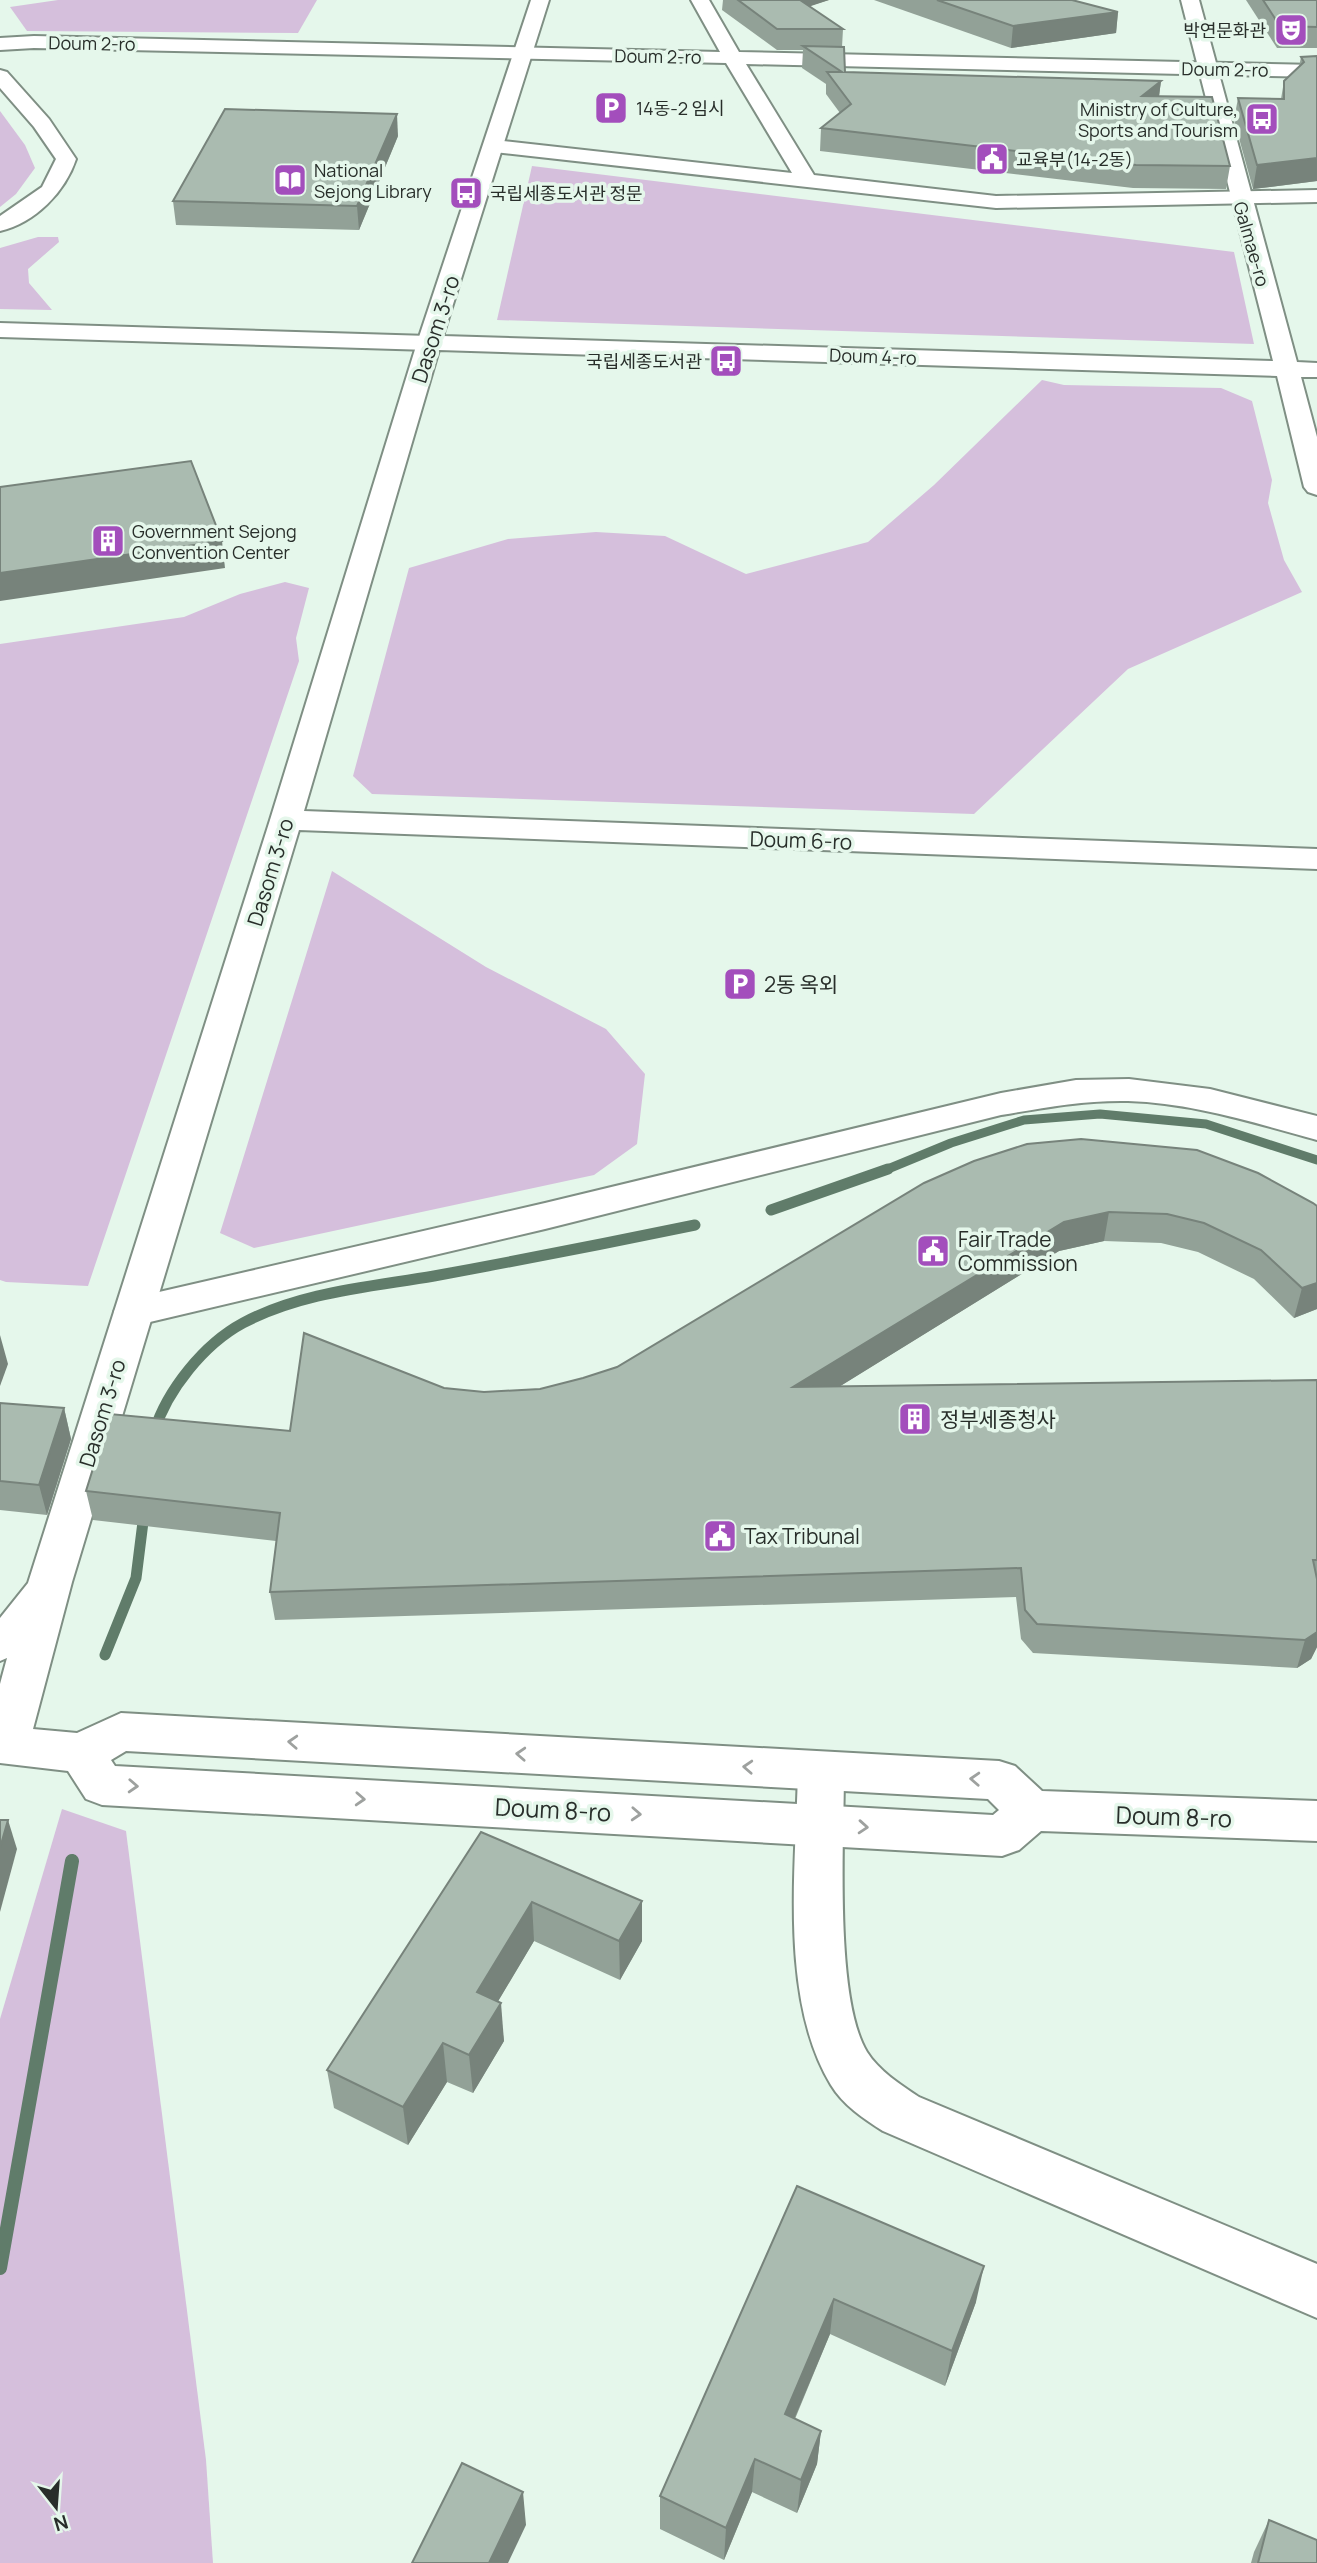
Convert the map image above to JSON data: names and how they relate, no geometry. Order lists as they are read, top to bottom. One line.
{"streets":{"street":["Doum 2-ro","Galmae-ro","Dasom 3-ro","Doum 4-ro","Doum 6-ro","Doum 8-ro"]},"crossings":[["Doum 2-ro","Galmae-ro"],["Doum 2-ro","Dasom 3-ro"],["Galmae-ro","Doum 4-ro"],["Dasom 3-ro","Doum 4-ro"],["Dasom 3-ro","Doum 6-ro"]],"places":{"theatre":["박연문화관"],"parking":["14동-2 임시","2동 옥외"],"bus stop":["Ministry of Culture, Sports and Tourism","국립세종도서관 정문","국립세종도서관"],"public building":["교육부(14-2동)","Fair Trade Commission","Tax Tribunal"],"library":["National Sejong Library"],"building":["Government Sejong Convention Center","정부세종청사"]},"north":"bottom"}
